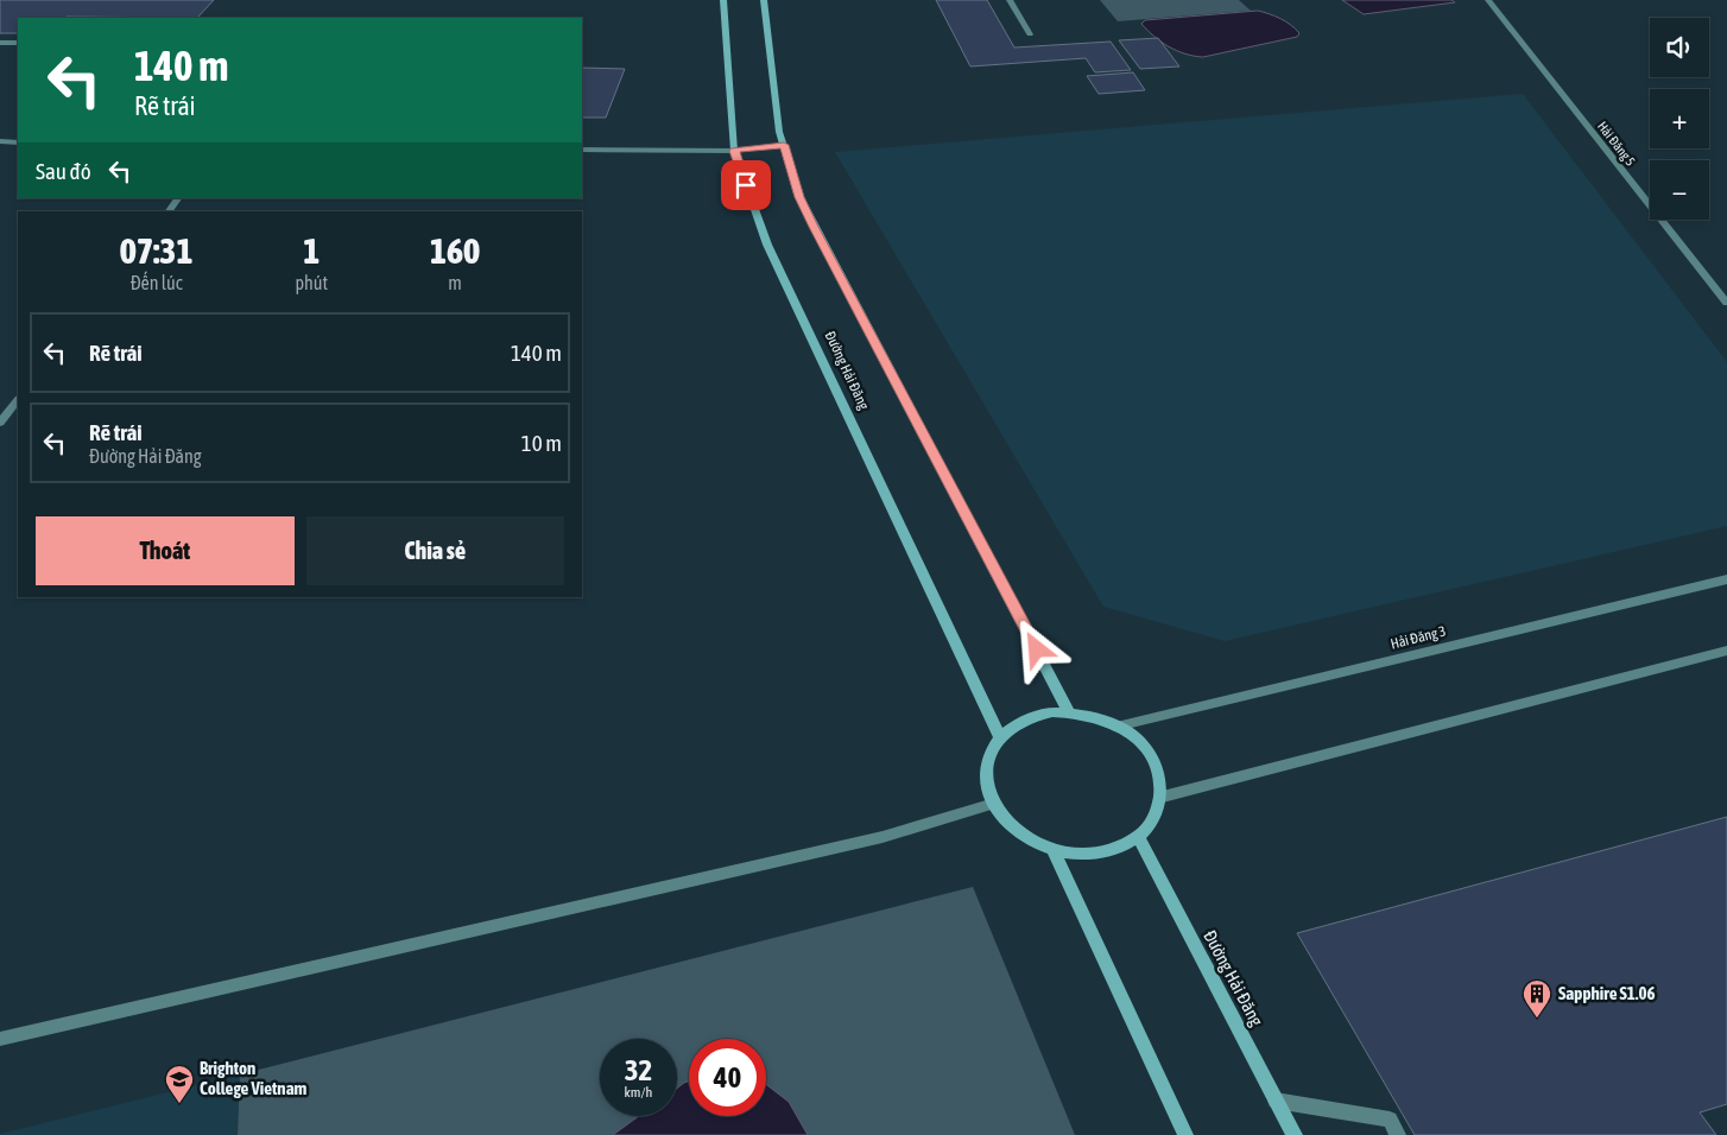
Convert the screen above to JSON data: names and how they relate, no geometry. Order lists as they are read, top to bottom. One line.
{"streets":{"street":["Hải Đăng 5","Đường Hải Đăng","Hải Đăng 3"]},"crossings":[["Đường Hải Đăng","Hải Đăng 3"]],"places":{"building":["Sapphire S1.06"],"school or university":["Brighton College Vietnam"]},"page":{"map_buttons":["+","−"],"turn":["140 m","Rẽ trái"],"then":"Sau đó","eta":["07:31","Đến lúc","1","phút","160","m"],"list":[{"name":"Rẽ trái","value":"140 m"},{"name":"Rẽ trái","note":"Đường Hải Đăng","value":"10 m"}],"buttons":["Thoát","Chia sẻ"],"speed":"32 km/h","limit":"40"}}
